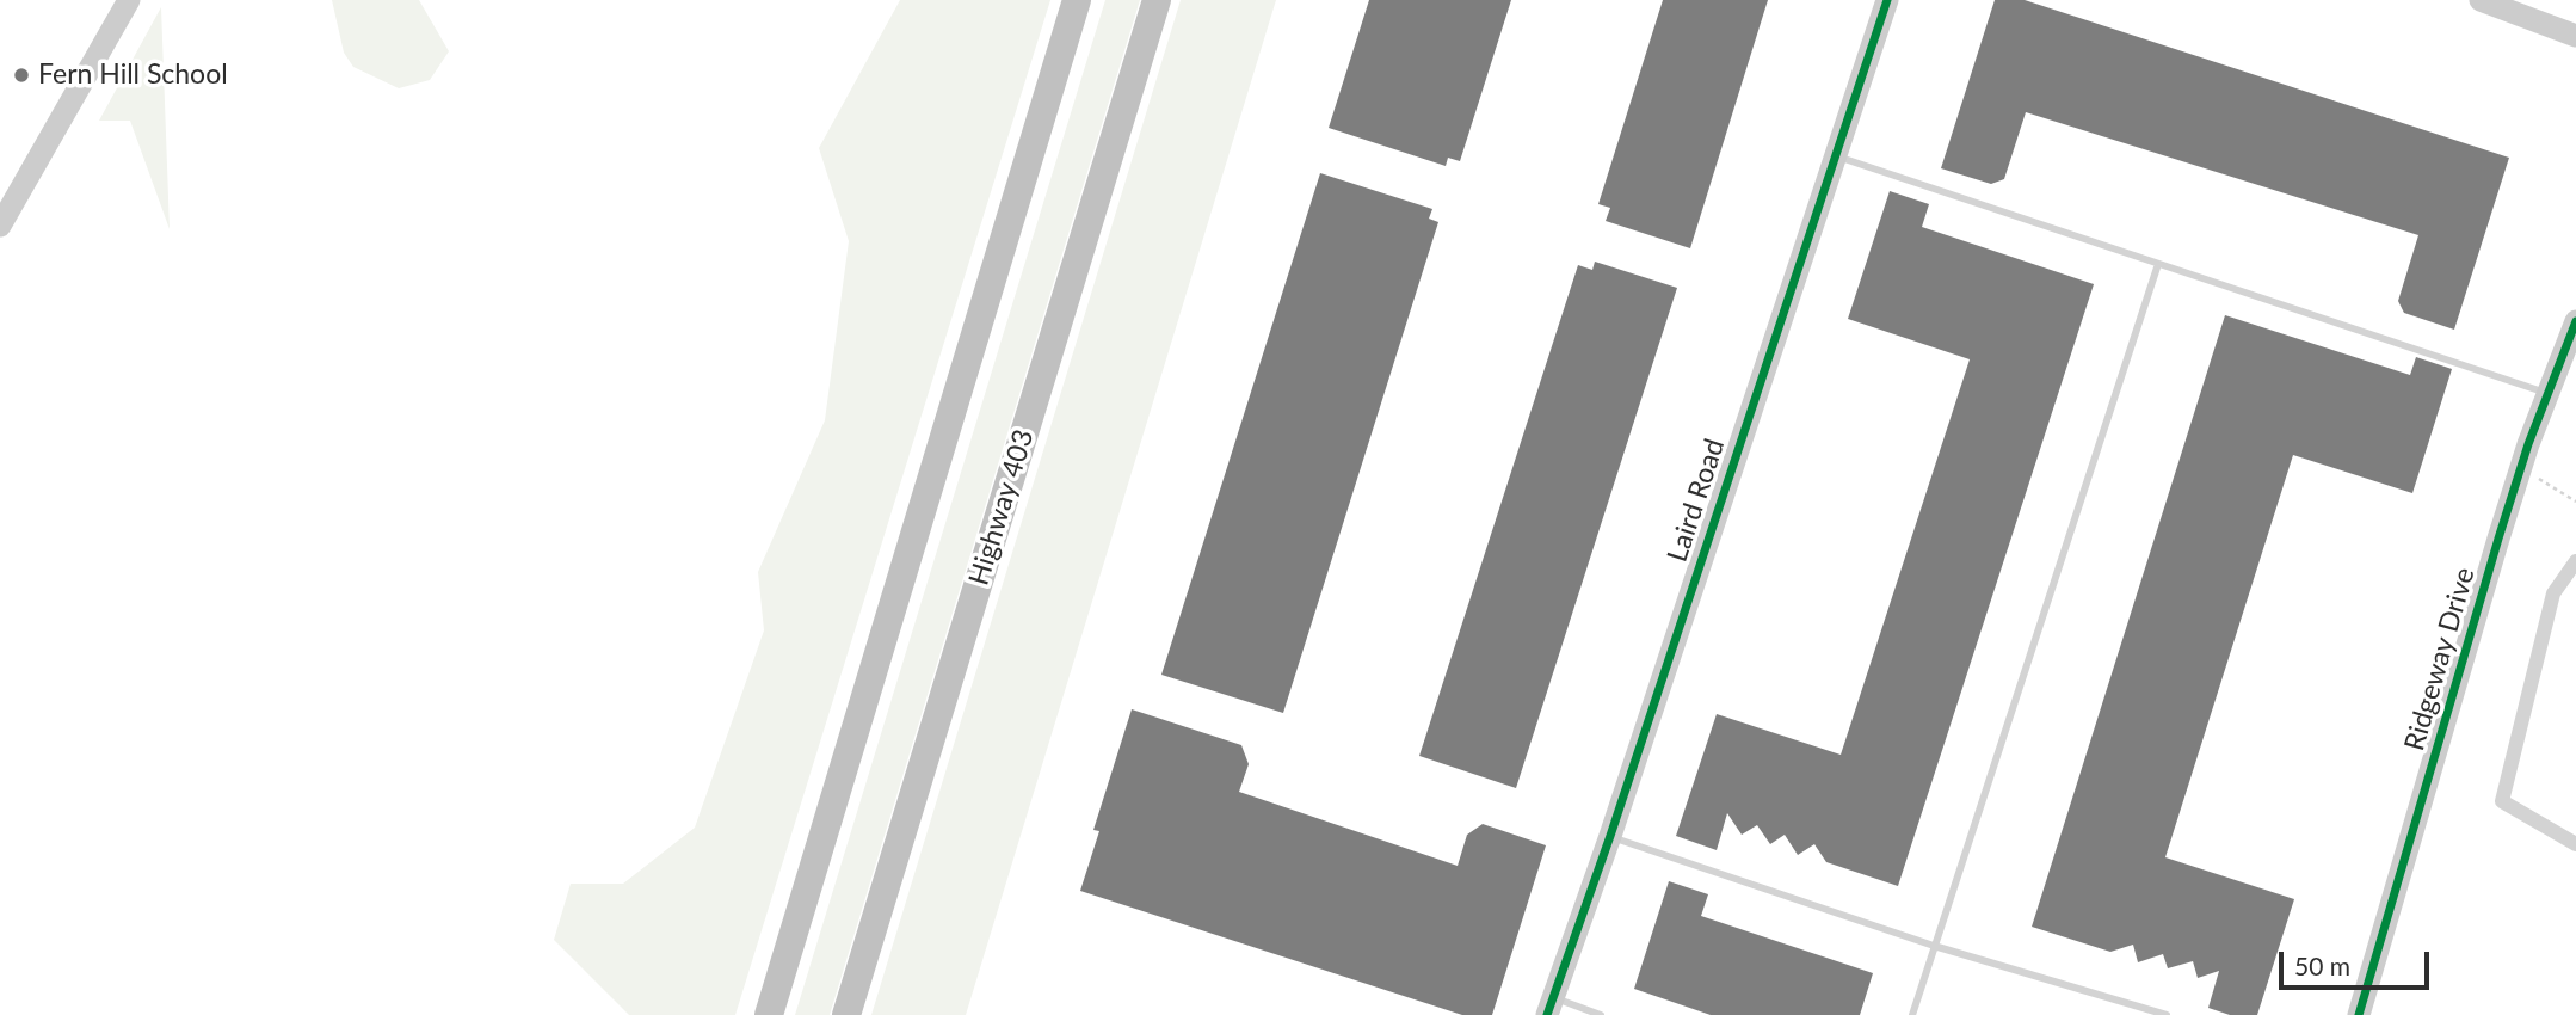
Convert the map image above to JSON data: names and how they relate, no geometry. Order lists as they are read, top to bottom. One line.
{"streets":{"highway":["Highway 403"],"street":["Laird Road","Ridgeway Drive"]},"places":["Fern Hill School"],"scale_bar":"50 m"}
